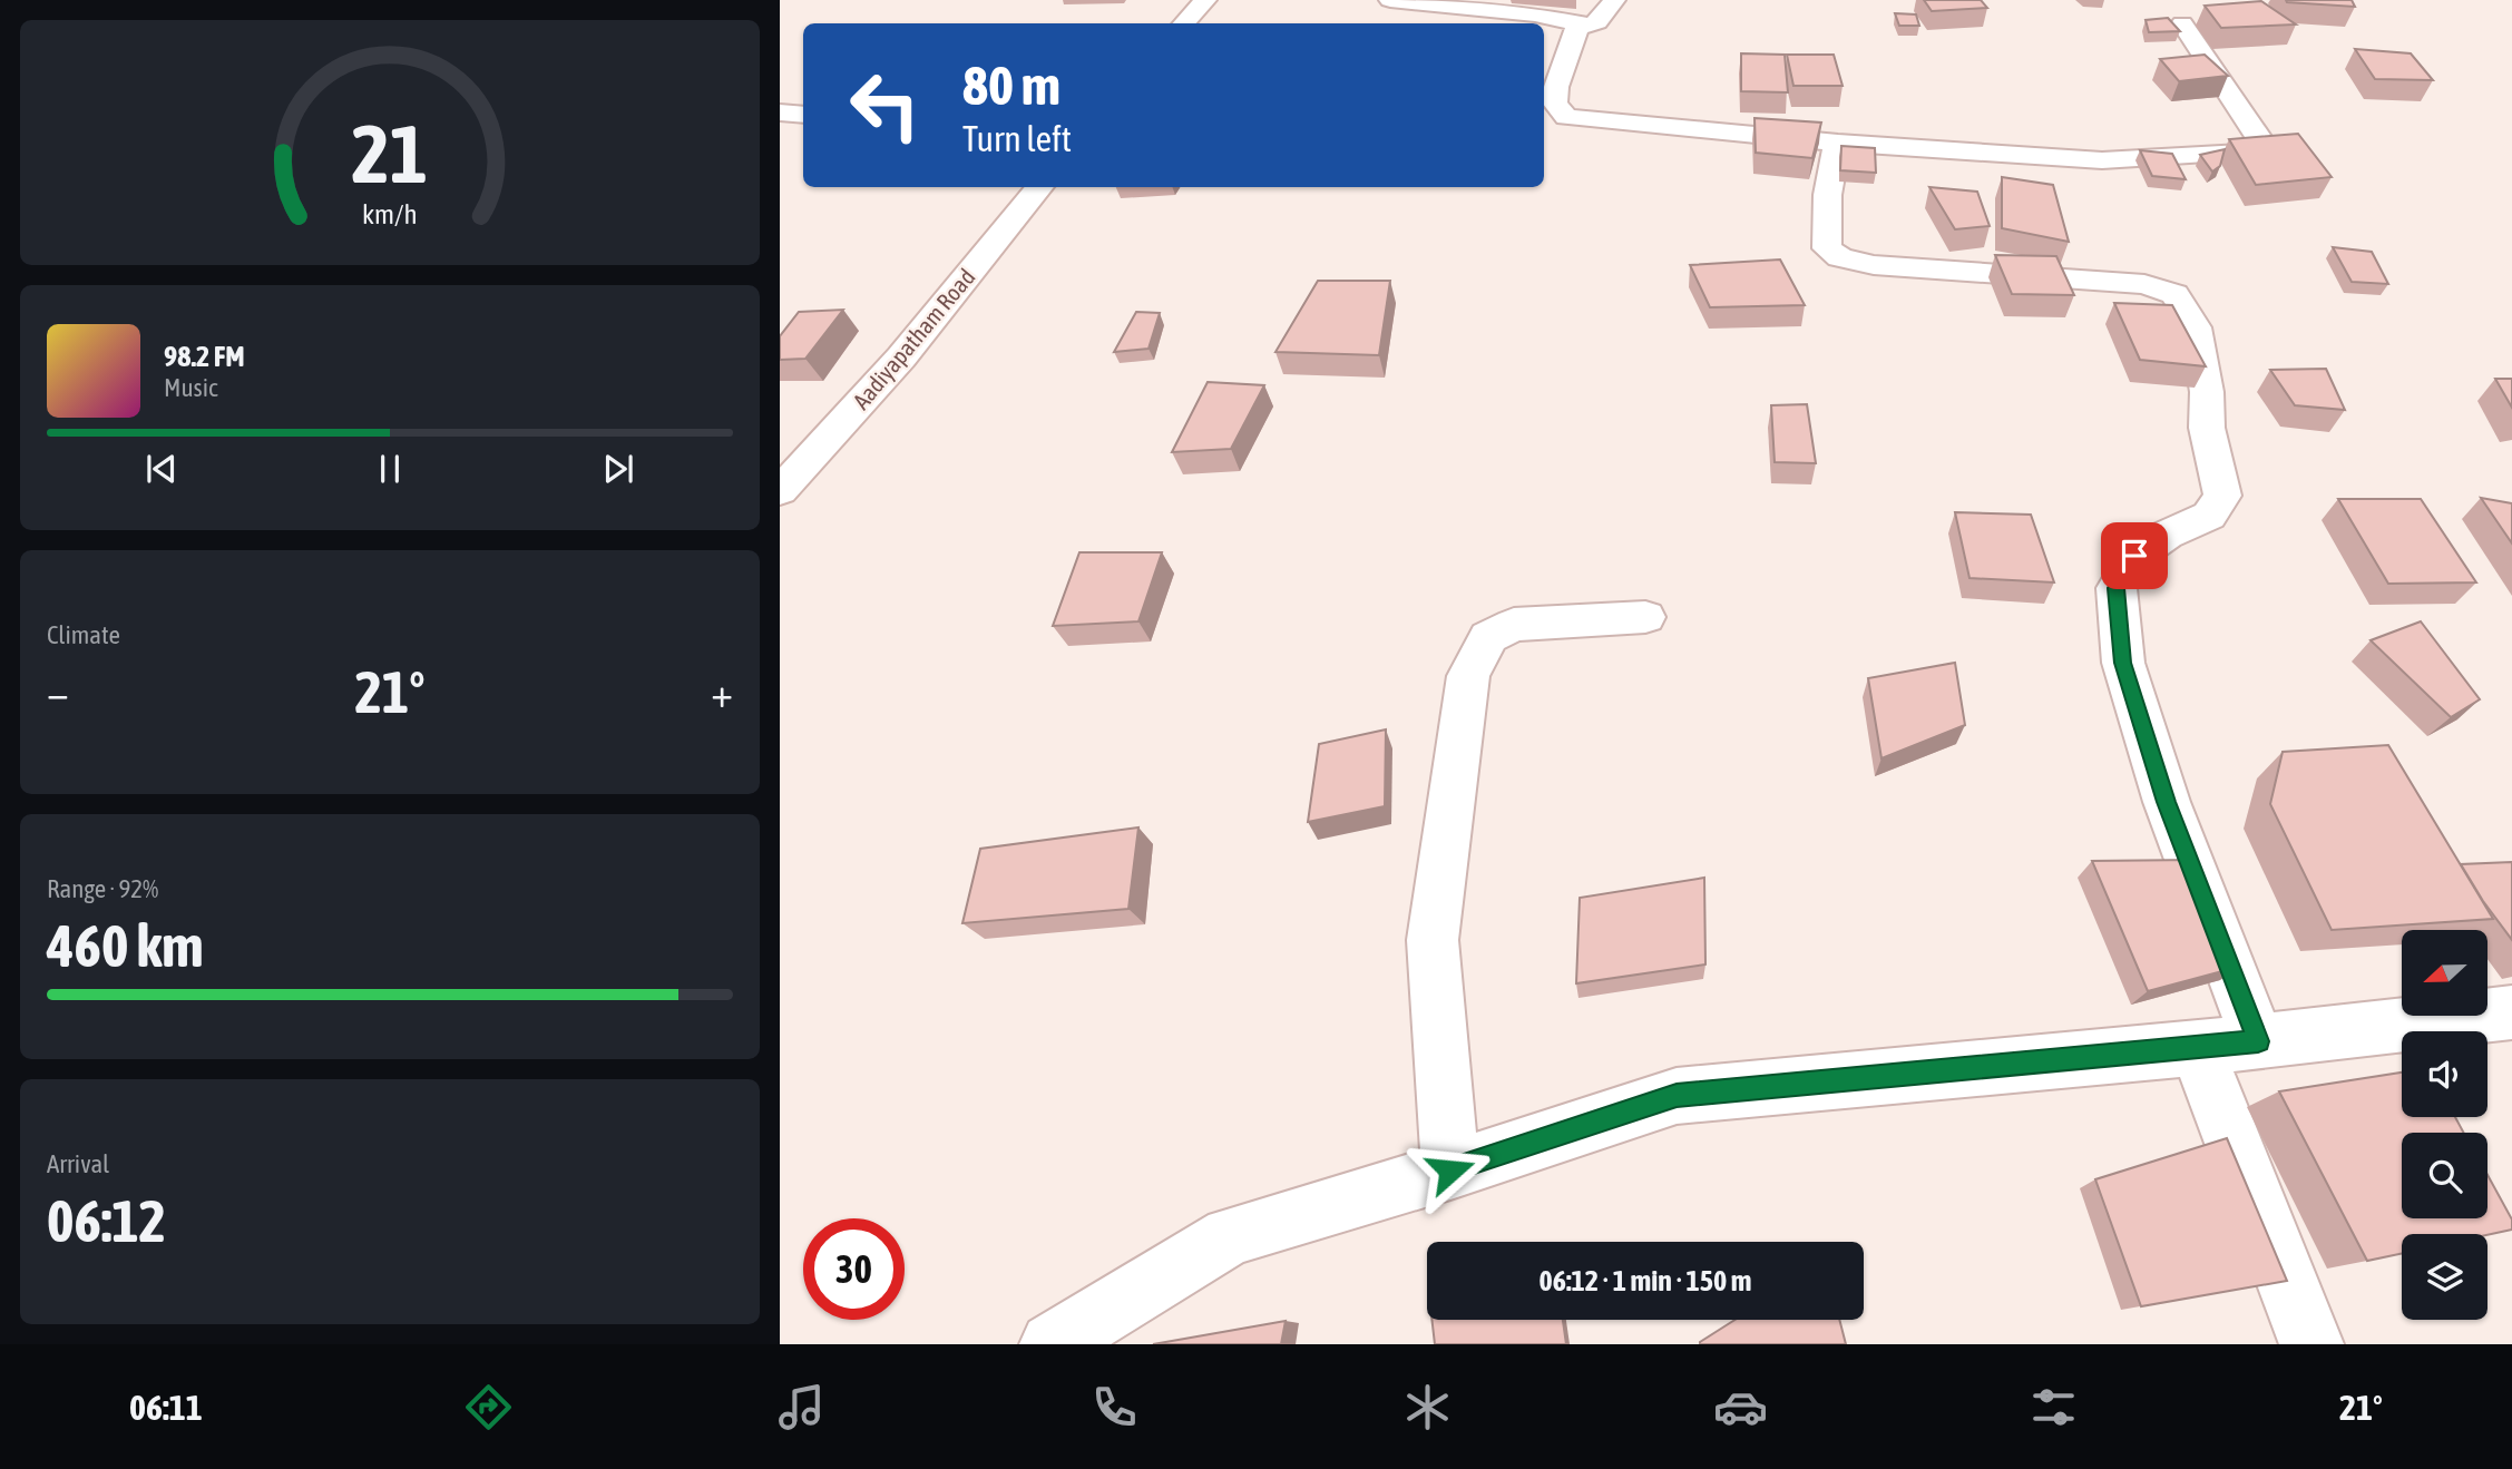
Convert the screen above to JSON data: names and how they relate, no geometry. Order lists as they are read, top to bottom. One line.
{"streets":{"street":["Aadiyapatham Road"]},"north":"left","page":{"turn":["80 m","Turn left"],"song":["98.2 FM","Music"],"tile":["Climate",["Range · 92%","460 km"],["Arrival","06:12"]],"heat":["−","21°","+"],"limit":"30","trip":"06:12 · 1 min · 150 m","tabs":["06:11","21°"],"gauge":["21","km/h"]}}
